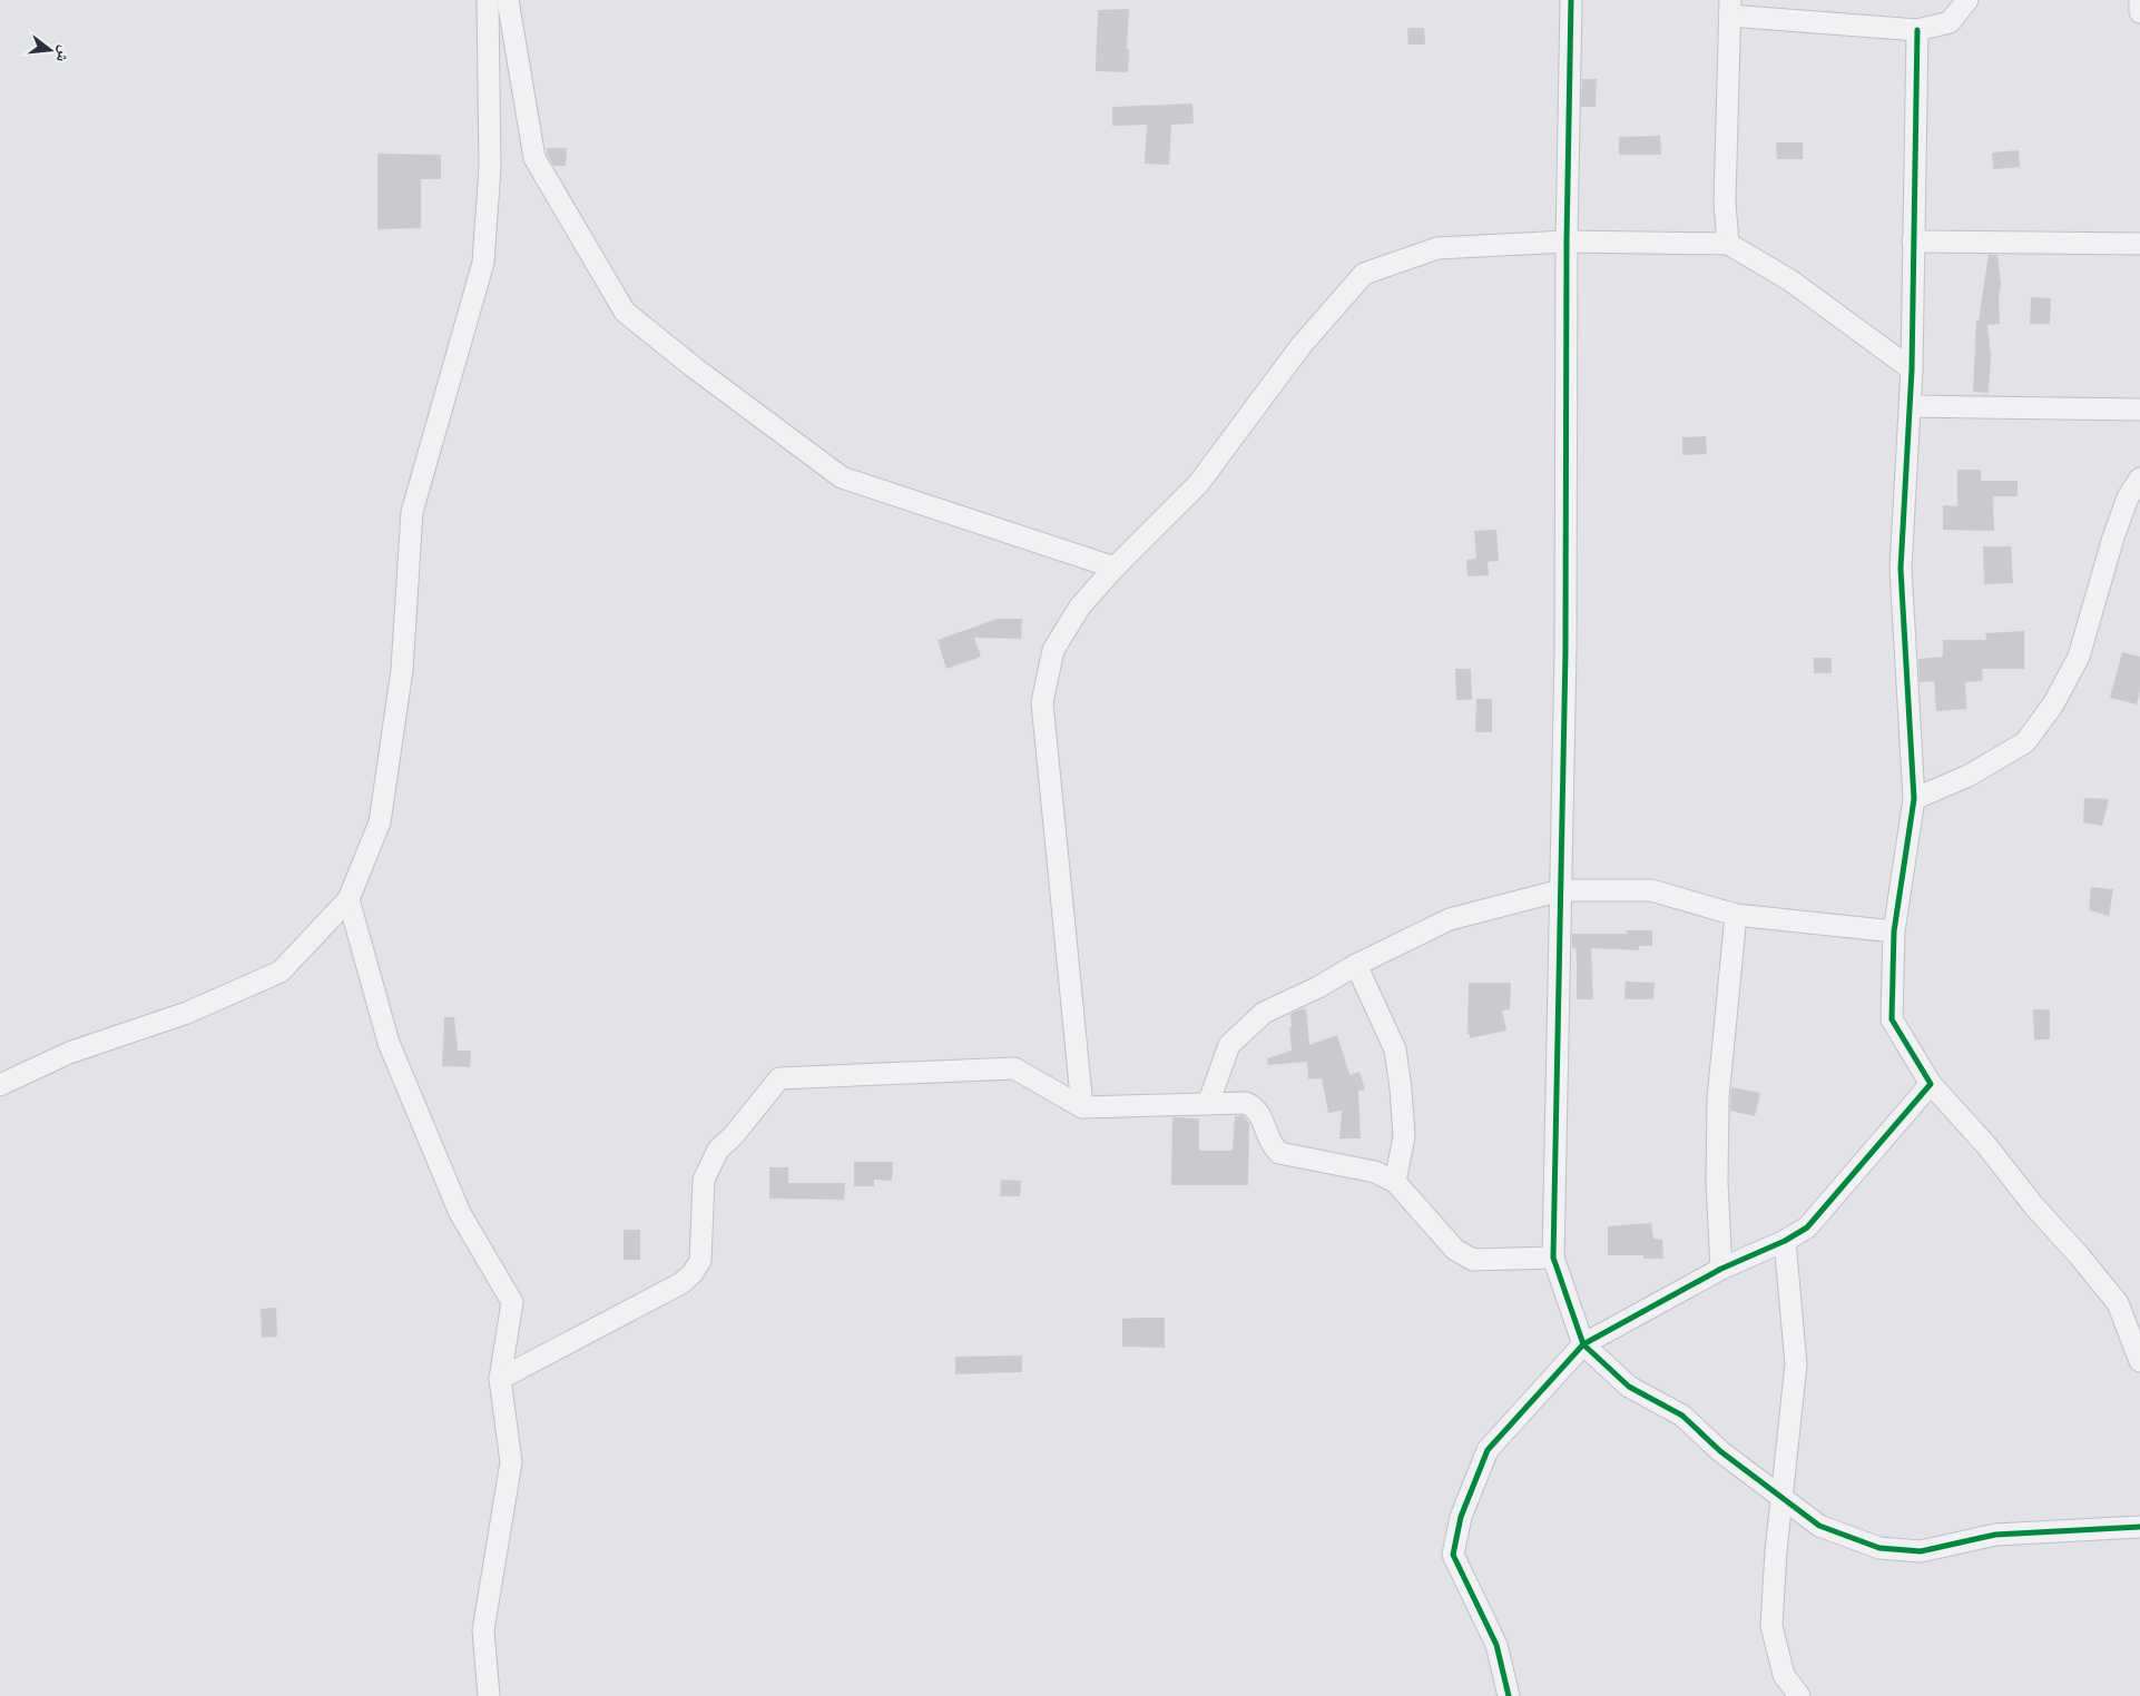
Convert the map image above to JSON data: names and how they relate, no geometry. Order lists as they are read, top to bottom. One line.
{"north":"right"}
